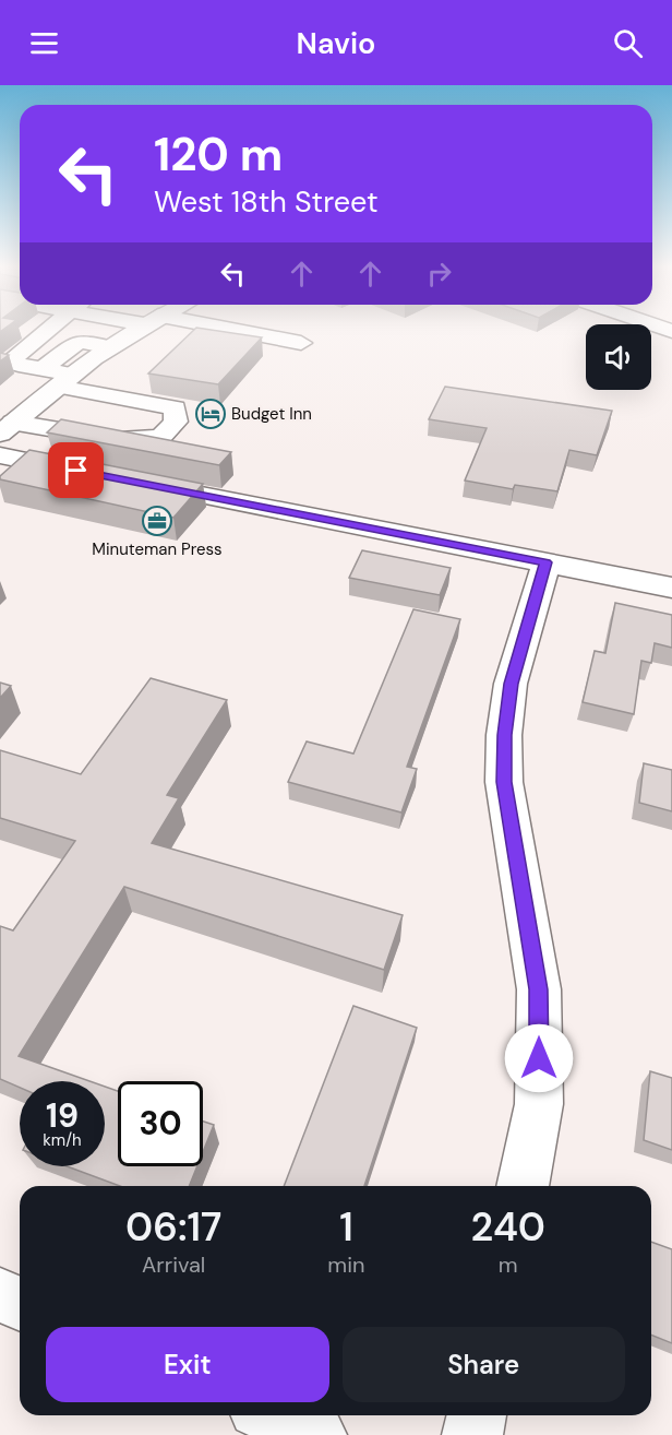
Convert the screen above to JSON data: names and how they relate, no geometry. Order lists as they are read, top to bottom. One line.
{"places":{"hotel":["Budget Inn"],"office":["Minuteman Press"]},"page":{"header":"Navio","turn":["120 m","West 18th Street"],"speed":"19 km/h","limit":"30","eta":["06:17","Arrival","1","min","240","m"],"buttons":["Exit","Share"]}}
